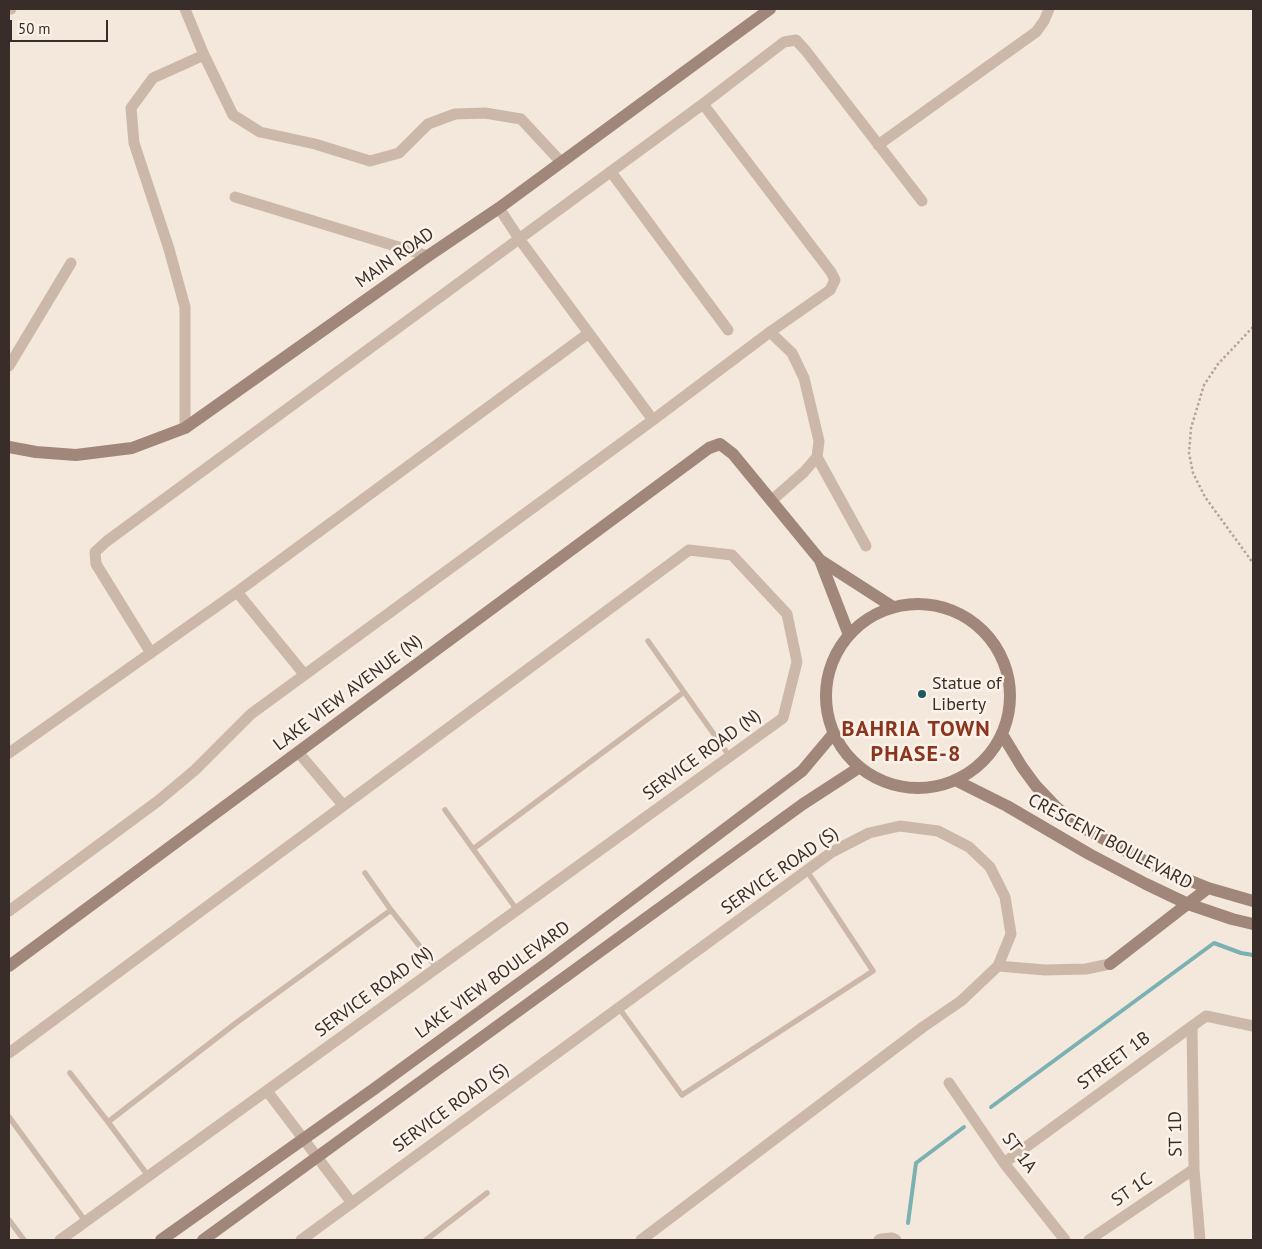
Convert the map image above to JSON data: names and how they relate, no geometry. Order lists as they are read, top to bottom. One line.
{"streets":{"main road":["MAIN ROAD","LAKE VIEW AVENUE (N)","CRESCENT BOULEVARD","LAKE VIEW BOULEVARD"],"street":["SERVICE ROAD (N)","SERVICE ROAD (S)","STREET 1B","ST 1D","ST 1A","ST 1C"]},"crossings":[["STREET 1B","ST 1D"],["STREET 1B","ST 1A"],["ST 1D","ST 1C"]],"districts":["BAHRIA TOWN PHASE-8"],"places":["Statue of Liberty"],"scale_bar":"50 m"}
